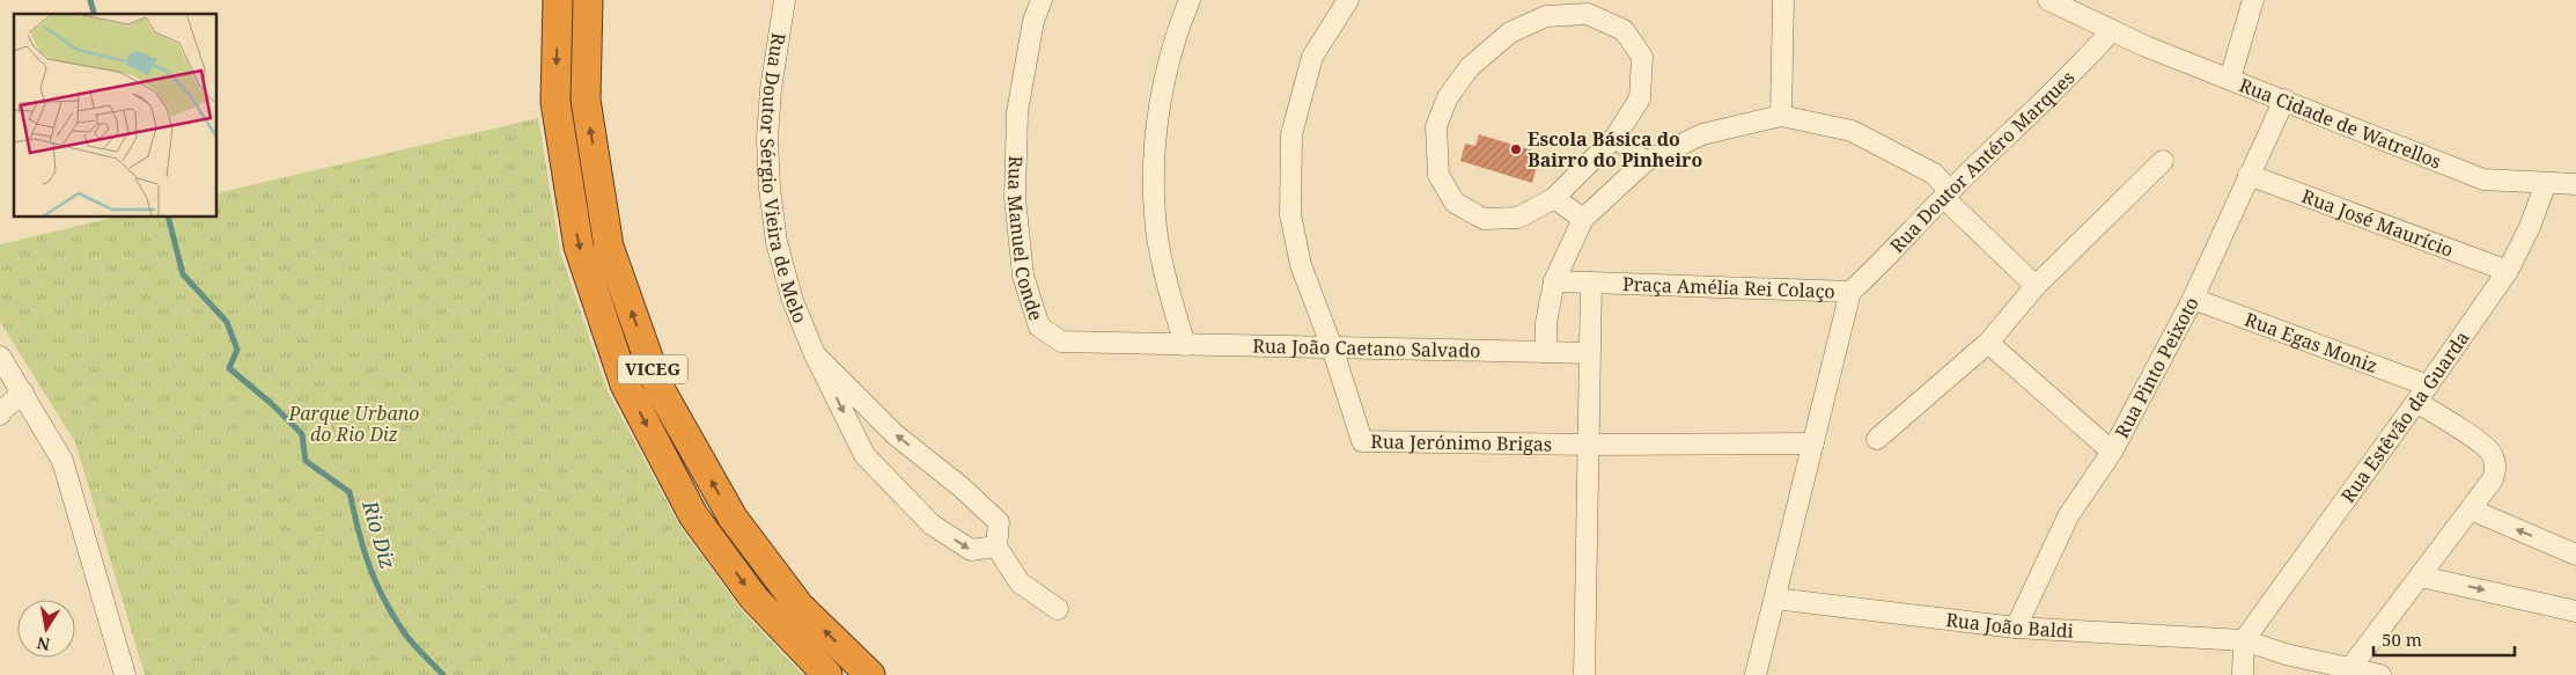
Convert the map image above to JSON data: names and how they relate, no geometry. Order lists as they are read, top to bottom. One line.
{"streets":{"highway":["VICEG"],"street":["Rua Cidade de Watrellos","Rua Doutor Antéro Marques","Rua Doutor Sérgio Vieira de Melo","Rua José Maurício","Rua Manuel Conde","Praça Amélia Rei Colaço","Rua Egas Moniz","Rua João Caetano Salvado","Rua Pinto Peixoto","Rua Estêvão da Guarda","Rua Jerónimo Brigas","Rua João Baldi"]},"crossings":[["Rua Cidade de Watrellos","Rua Doutor Antéro Marques"],["Rua Cidade de Watrellos","Rua Pinto Peixoto"],["Rua Cidade de Watrellos","Rua Estêvão da Guarda"],["Rua Doutor Antéro Marques","Praça Amélia Rei Colaço"],["Rua José Maurício","Rua Pinto Peixoto"],["Rua José Maurício","Rua Estêvão da Guarda"],["Rua Manuel Conde","Rua João Caetano Salvado"],["Praça Amélia Rei Colaço","Rua João Baldi"],["Rua Egas Moniz","Rua Pinto Peixoto"],["Rua Egas Moniz","Rua Estêvão da Guarda"],["Rua Egas Moniz","Rua João Baldi"],["Rua João Caetano Salvado","Rua Jerónimo Brigas"],["Rua Pinto Peixoto","Rua João Baldi"],["Rua Estêvão da Guarda","Rua João Baldi"]],"water":["Rio Diz"],"parks":["Parque Urbano do Rio Diz"],"places":["Escola Básica do Bairro do Pinheiro"],"scale_bar":"50 m","north":"bottom"}
